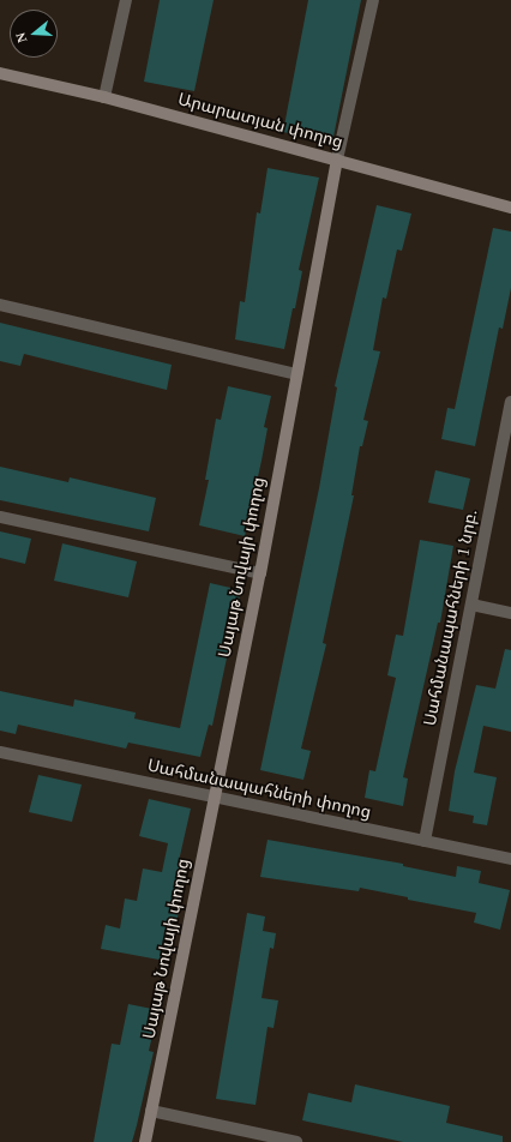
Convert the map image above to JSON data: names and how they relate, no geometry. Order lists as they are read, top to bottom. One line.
{"streets":{"street":["Արարատյան փողոց","Սայաթ Նովայի փողոց","Սահմանապահների 1 նրբ.","Սահմանապահների փողոց"]},"crossings":[["Արարատյան փողոց","Սայաթ Նովայի փողոց"],["Սայաթ Նովայի փողոց","Սահմանապահների փողոց"],["Սահմանապահների 1 նրբ.","Սահմանապահների փողոց"]],"north":"left"}
